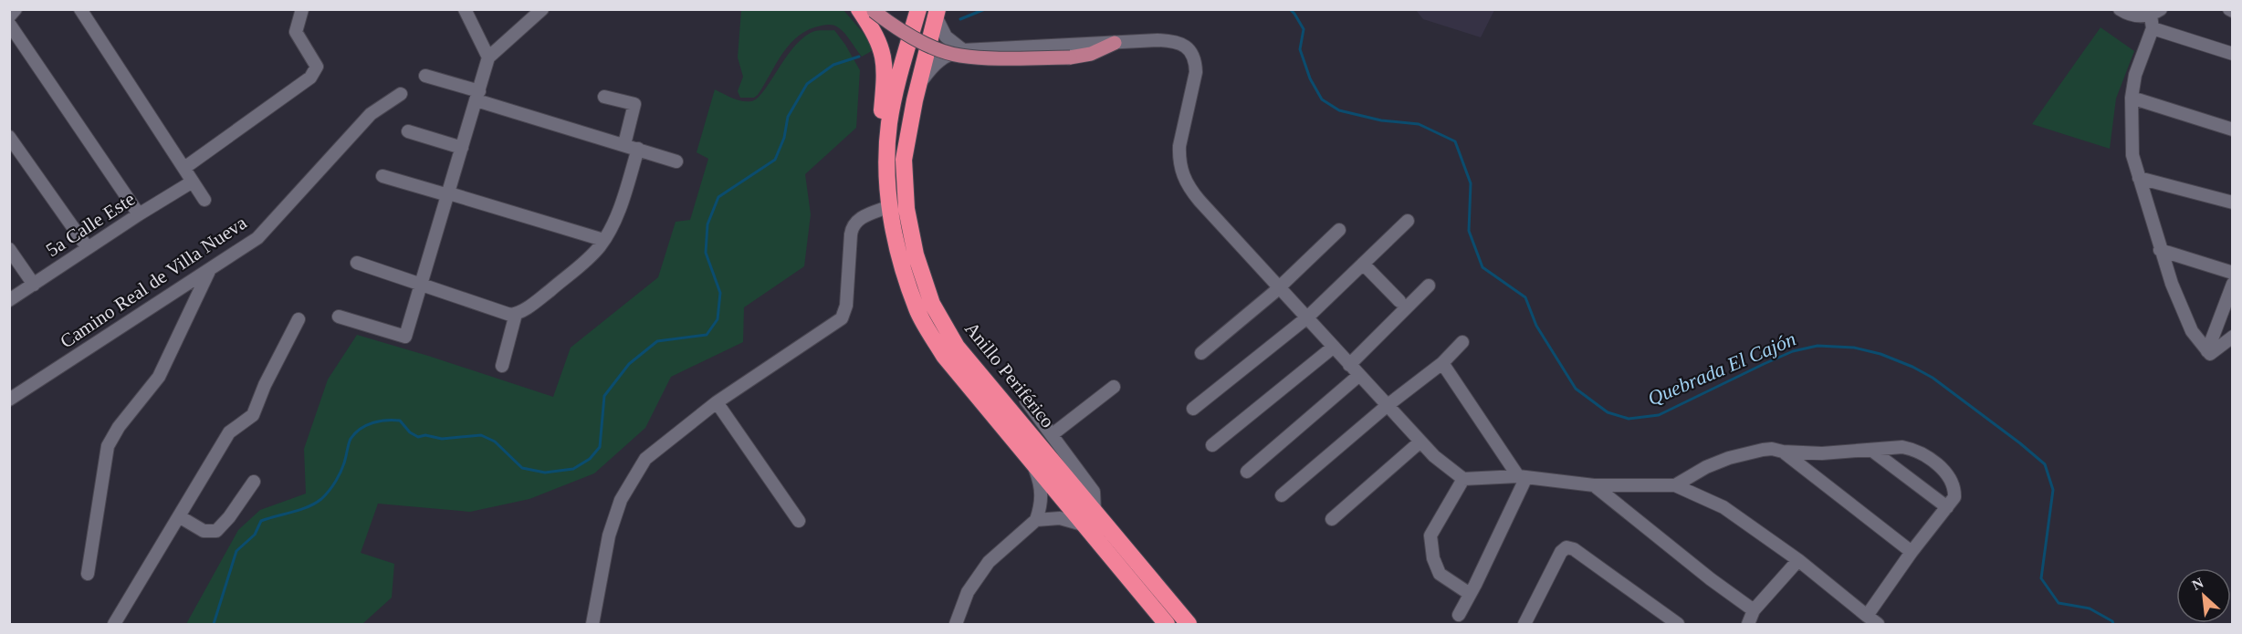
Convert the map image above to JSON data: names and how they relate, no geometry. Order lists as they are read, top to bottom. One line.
{"streets":{"highway":["Anillo Periférico"],"street":["5a Calle Este","Camino Real de Villa Nueva"]},"water":["Quebrada El Cajón"],"north":"top left"}
